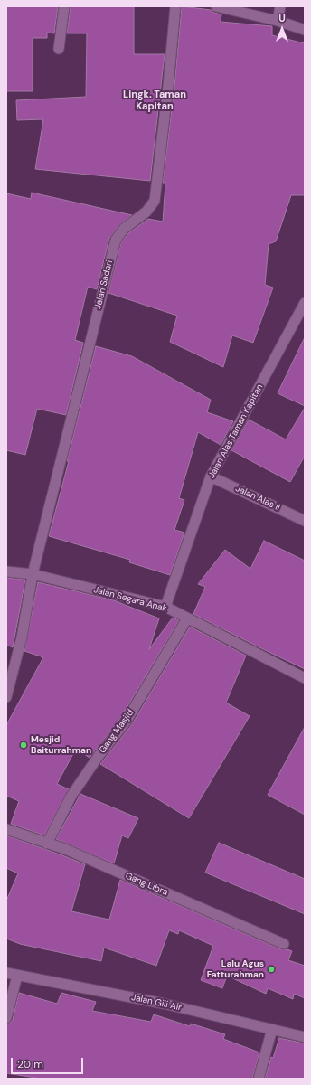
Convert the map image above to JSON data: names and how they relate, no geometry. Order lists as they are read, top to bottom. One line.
{"streets":{"street":["Jalan Sadari","Jalan Alas Taman Kapitan","Jalan Alas II","Jalan Segara Anak","Gang Masjid","Gang Libra","Jalan Gili Air"]},"crossings":[["Jalan Sadari","Jalan Segara Anak"],["Jalan Alas Taman Kapitan","Jalan Alas II"],["Jalan Alas Taman Kapitan","Jalan Segara Anak"],["Jalan Segara Anak","Gang Masjid"],["Gang Masjid","Gang Libra"]],"districts":["Lingk. Taman Kapitan"],"places":["Mesjid Baiturrahman","Lalu Agus Fatturahman"],"scale_bar":"20 m","north":"top"}
